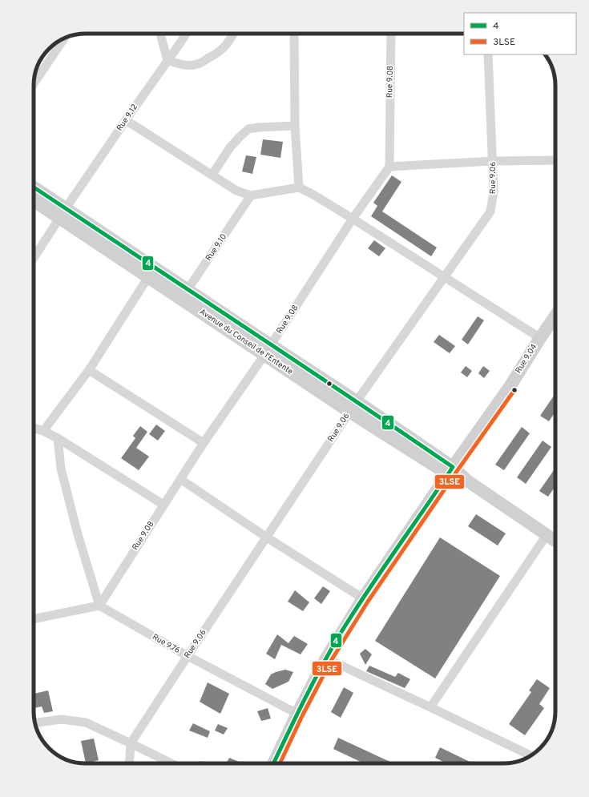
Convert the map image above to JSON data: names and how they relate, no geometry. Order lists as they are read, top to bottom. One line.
{"streets":{"street":["Rue 9.08","Rue 9.12","Rue 9.06","Rue 9.10","Avenue du Conseil de l'Entente","Rue 9.04","Rue 9.76"]},"crossings":[["Rue 9.08","Avenue du Conseil de l'Entente"],["Rue 9.08","Rue 9.76"],["Rue 9.12","Avenue du Conseil de l'Entente"],["Rue 9.06","Avenue du Conseil de l'Entente"],["Rue 9.06","Rue 9.76"],["Rue 9.10","Avenue du Conseil de l'Entente"],["Avenue du Conseil de l'Entente","Rue 9.04"],["Rue 9.04","Rue 9.76"]],"lines":["transit line 4","transit line 3LSE"],"legend":["4","3LSE"]}
